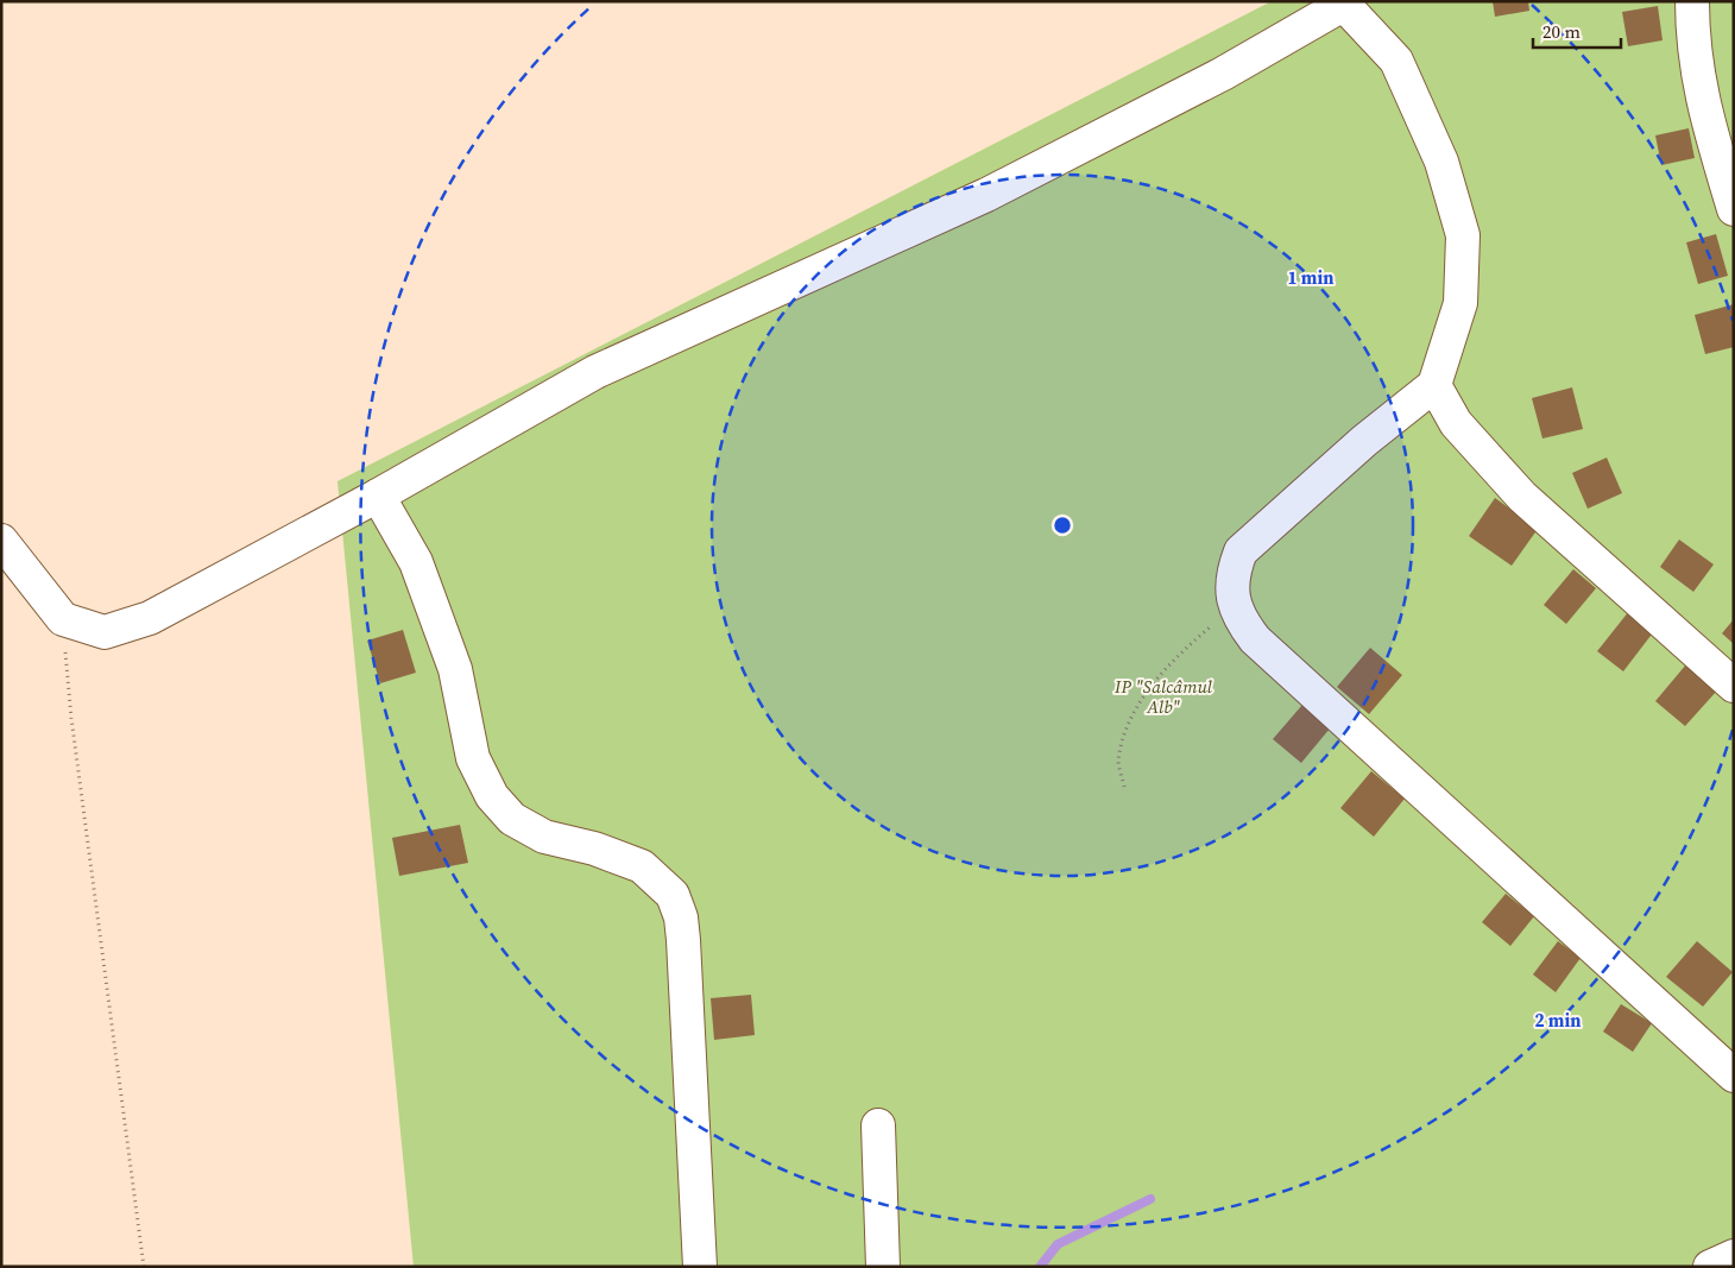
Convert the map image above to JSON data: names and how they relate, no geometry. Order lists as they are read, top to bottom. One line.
{"parks":["IP \"Salcâmul Alb\""],"scale_bar":"20 m","rings":["1 min","2 min"]}
